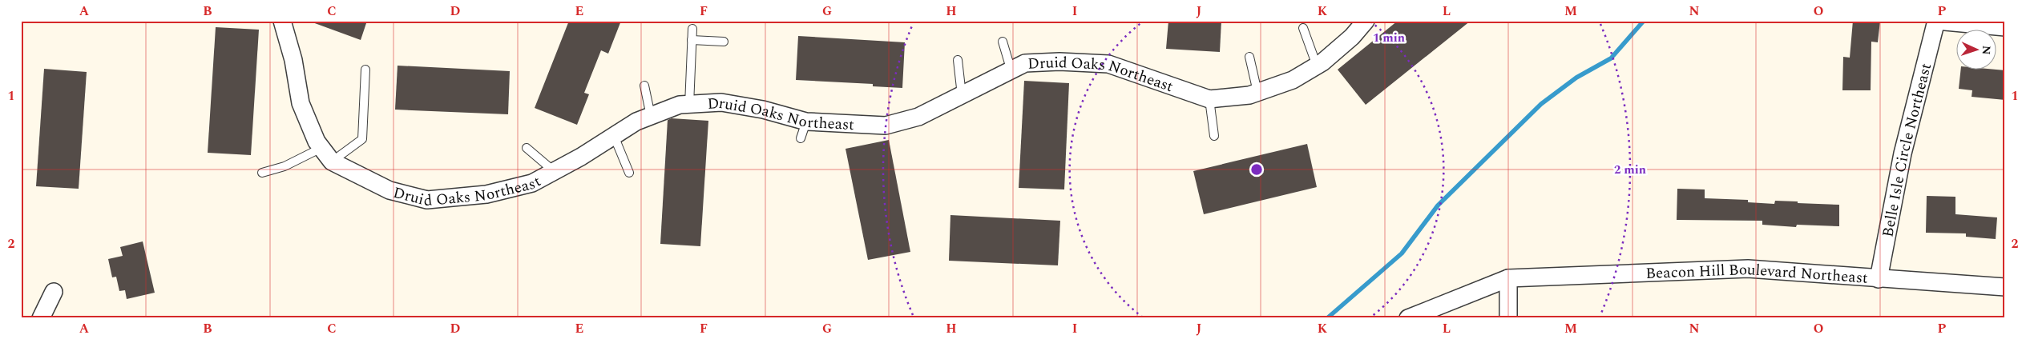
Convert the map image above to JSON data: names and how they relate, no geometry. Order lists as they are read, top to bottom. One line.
{"streets":{"street":["Druid Oaks Northeast","Belle Isle Circle Northeast","Beacon Hill Boulevard Northeast"]},"crossings":[["Belle Isle Circle Northeast","Beacon Hill Boulevard Northeast"]],"north":"right","grid":{"columns":["A","B","C","D","E","F","G","H","I","J","K","L","M","N","O","P"],"rows":["1","2"]},"rings":["1 min","2 min"]}
